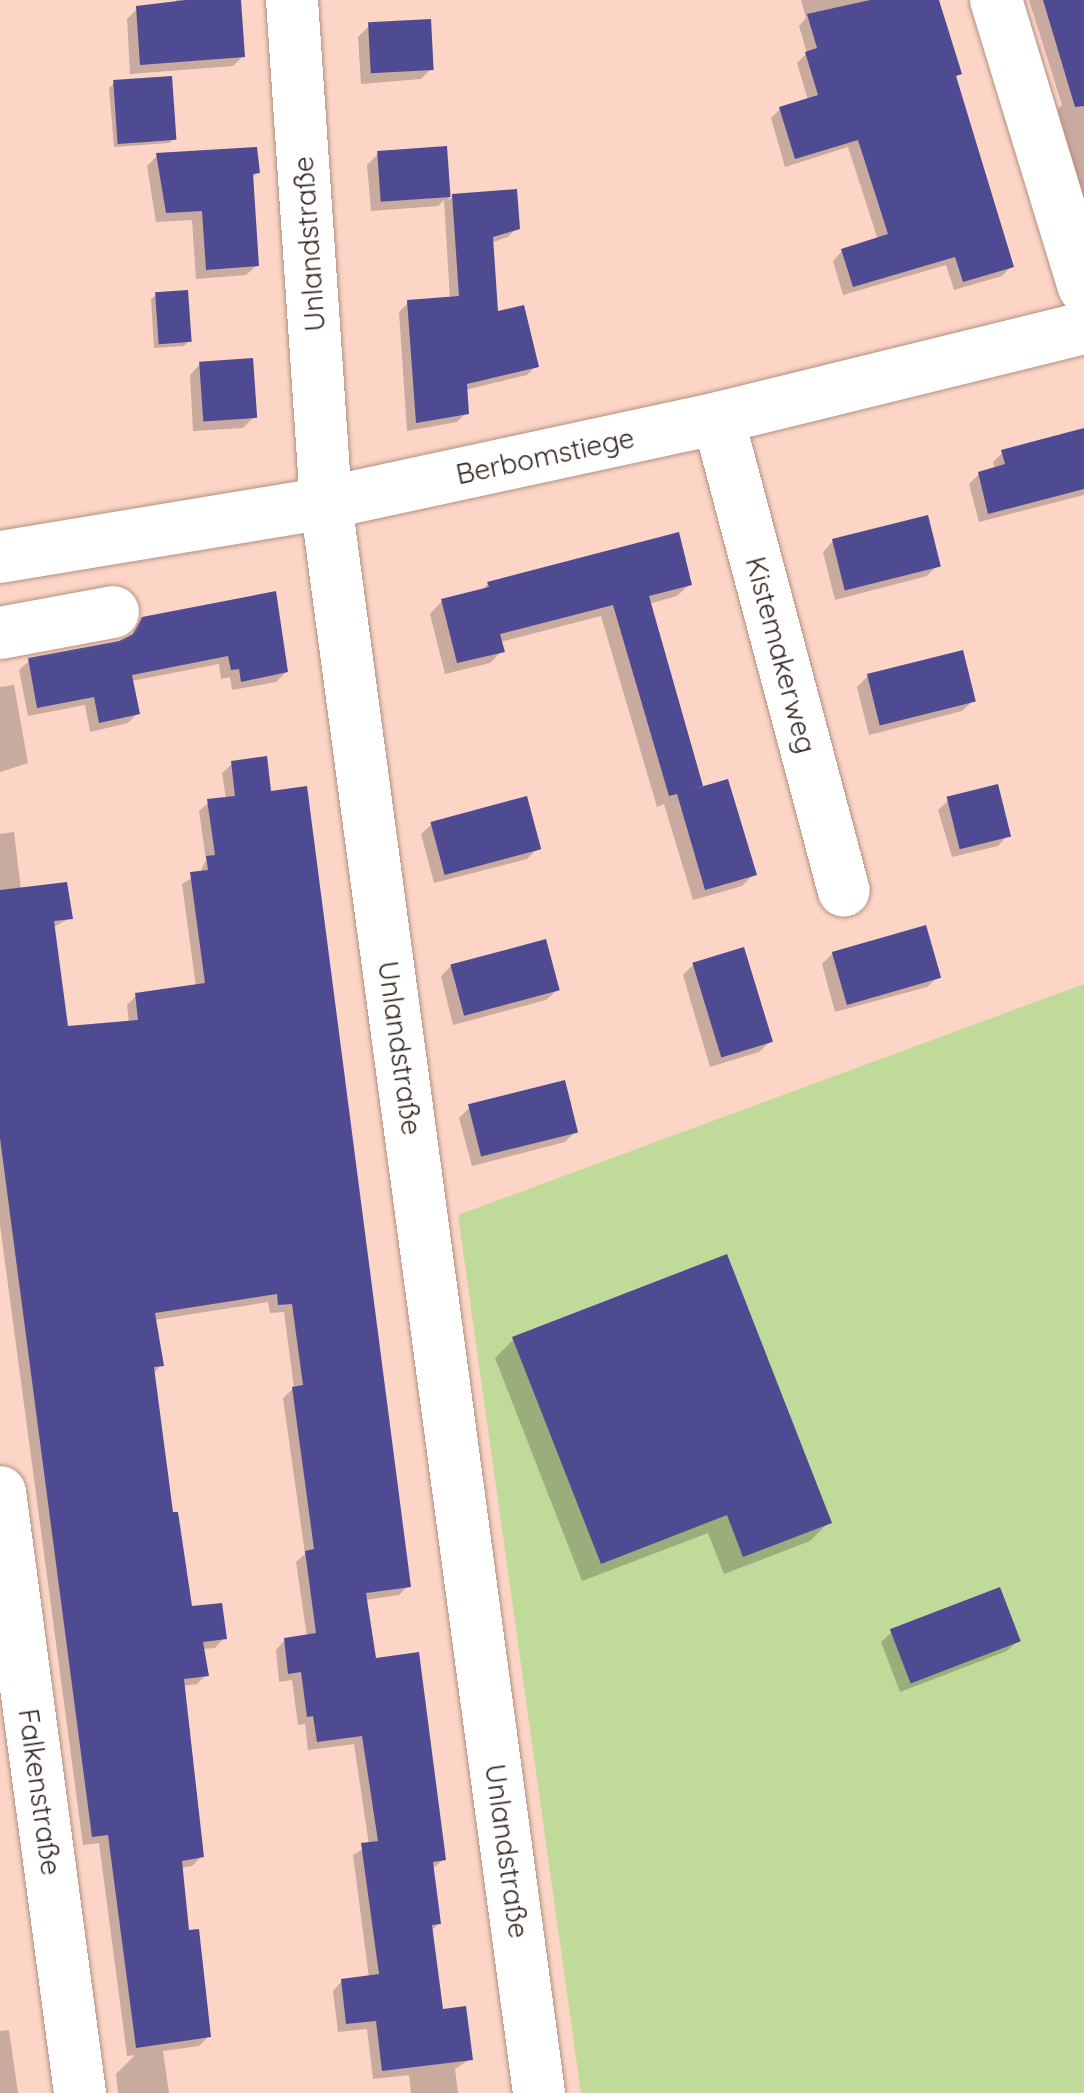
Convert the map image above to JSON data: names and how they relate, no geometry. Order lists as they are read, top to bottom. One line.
{"streets":{"street":["Unlandstraße","Berbomstiege","Kistemakerweg","Falkenstraße"]},"crossings":[["Unlandstraße","Berbomstiege"],["Berbomstiege","Kistemakerweg"]]}
